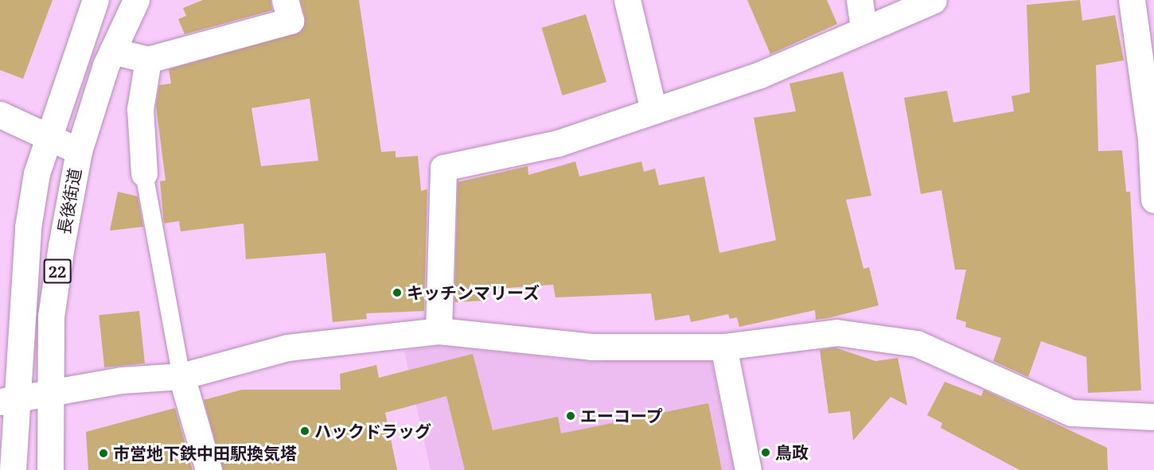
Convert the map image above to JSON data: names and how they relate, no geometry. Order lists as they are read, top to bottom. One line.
{"streets":{"street":["長後街道","22"]},"places":["キッチンマリーズ","エーコープ","ハックドラッグ","鳥政","市営地下鉄中田駅換気塔"]}
